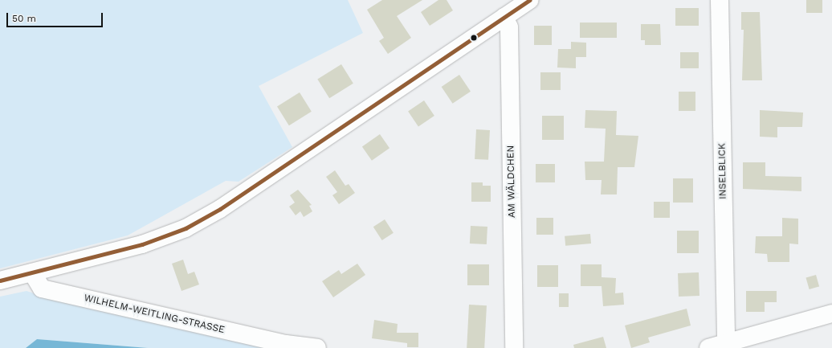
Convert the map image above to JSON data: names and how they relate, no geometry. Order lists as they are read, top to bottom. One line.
{"streets":{"street":["INSELBLICK","AM WÄLDCHEN","WILHELM-WEITLING-STRASSE"]},"scale_bar":"50 m"}
